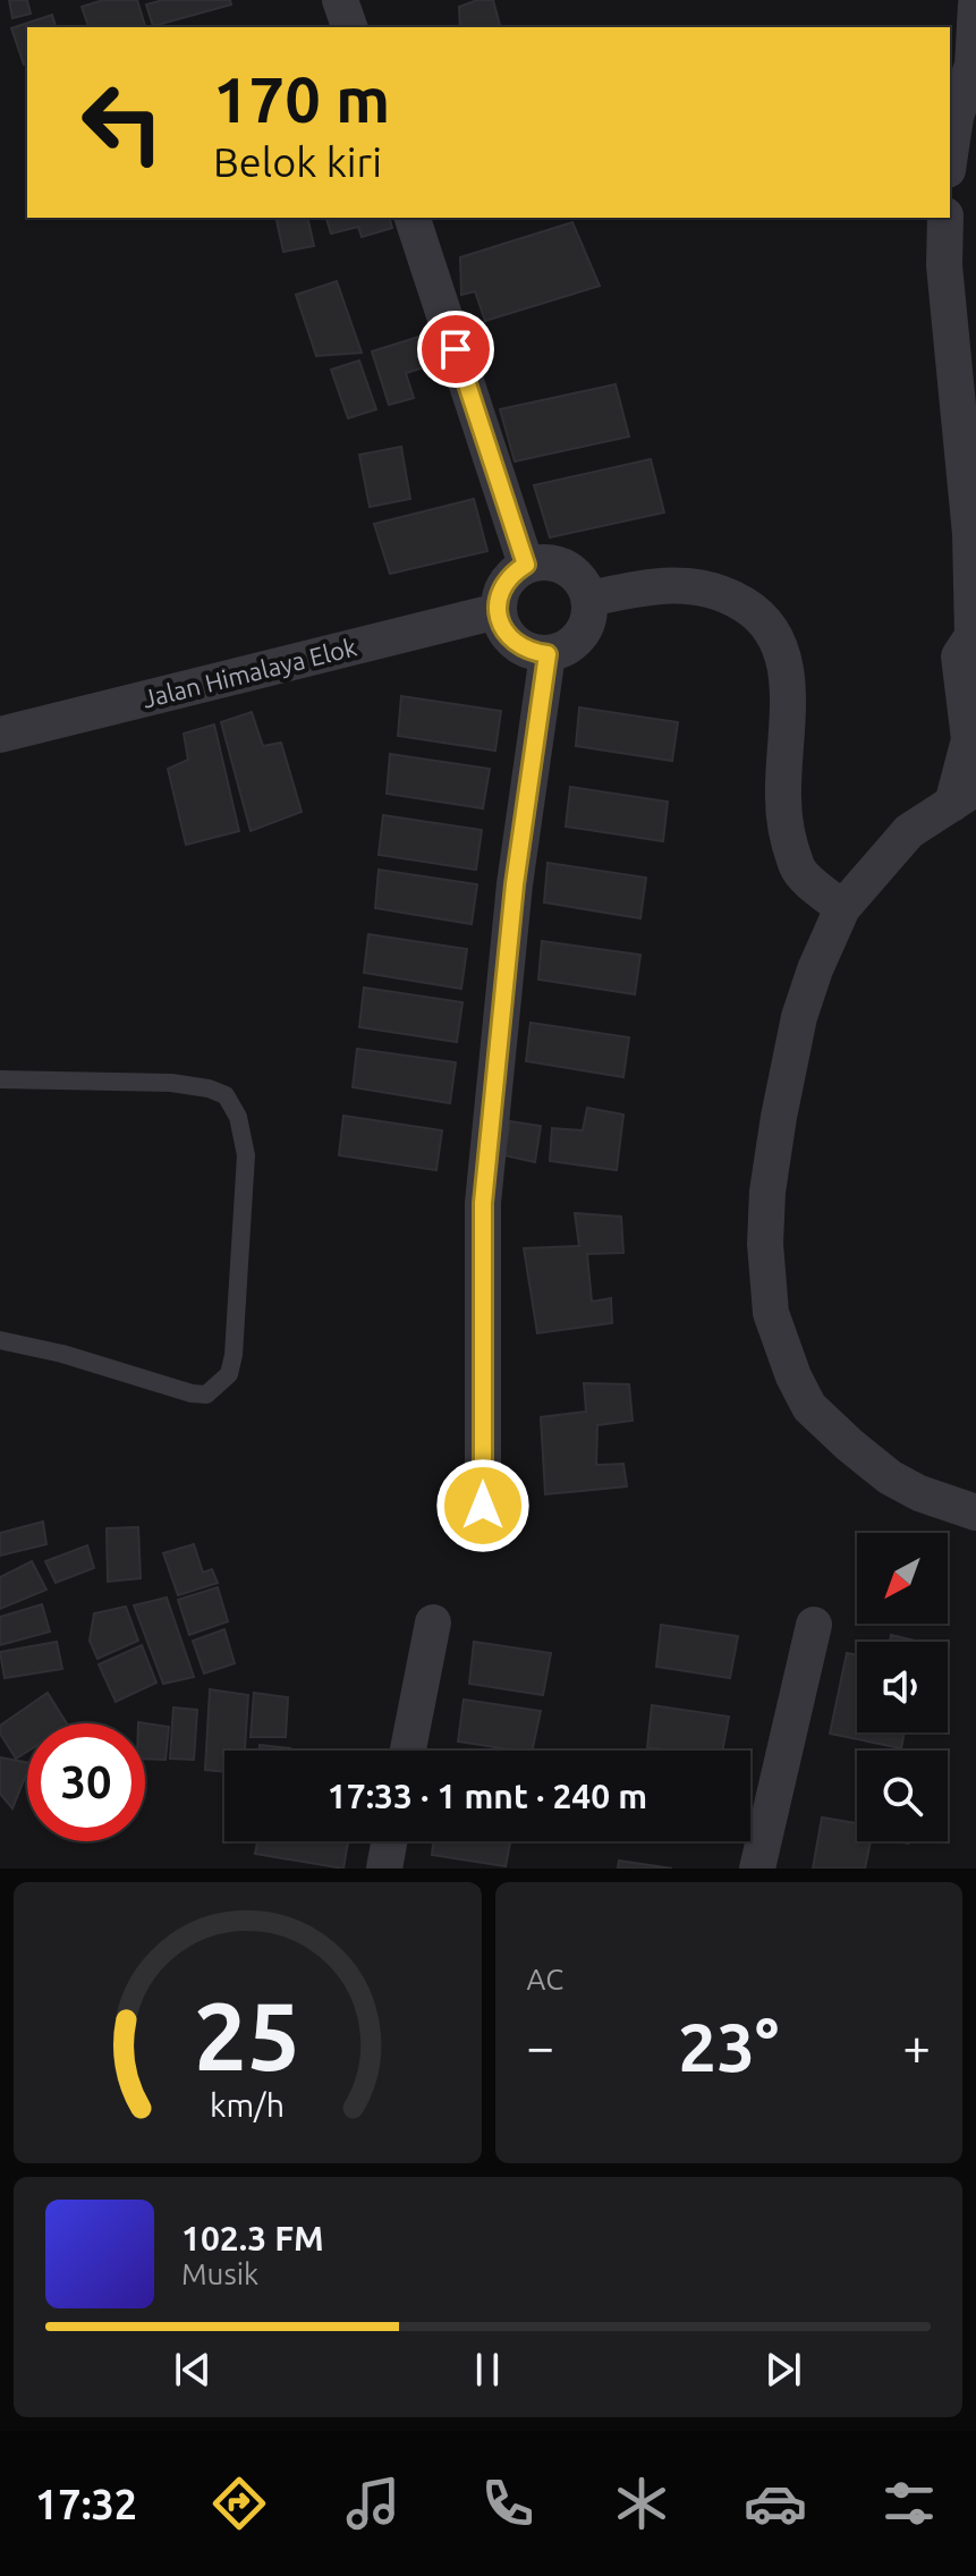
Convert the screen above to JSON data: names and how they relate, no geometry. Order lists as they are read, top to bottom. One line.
{"streets":{"street":["Jalan Himalaya Elok"]},"north":"bottom left","page":{"turn":["170 m","Belok kiri"],"limit":"30","trip":"17:33 · 1 mnt · 240 m","tile":"AC","heat":["−","23°","+"],"song":["102.3 FM","Musik"],"tabs":"17:32","gauge":["25","km/h"]}}
